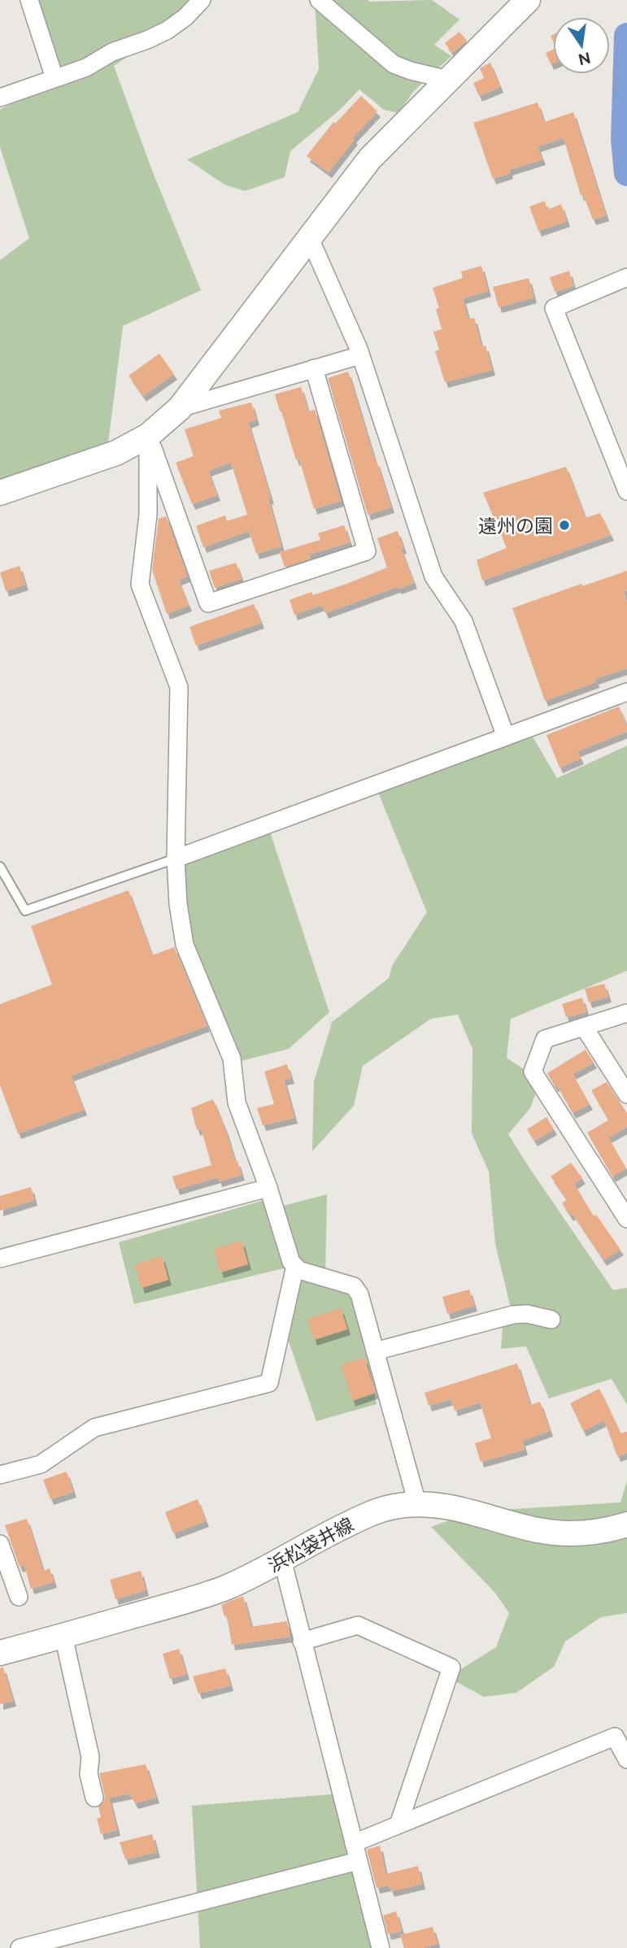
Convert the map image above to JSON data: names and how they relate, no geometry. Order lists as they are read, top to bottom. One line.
{"streets":{"street":["浜松袋井線"]},"places":["遠州の園"],"north":"bottom"}
